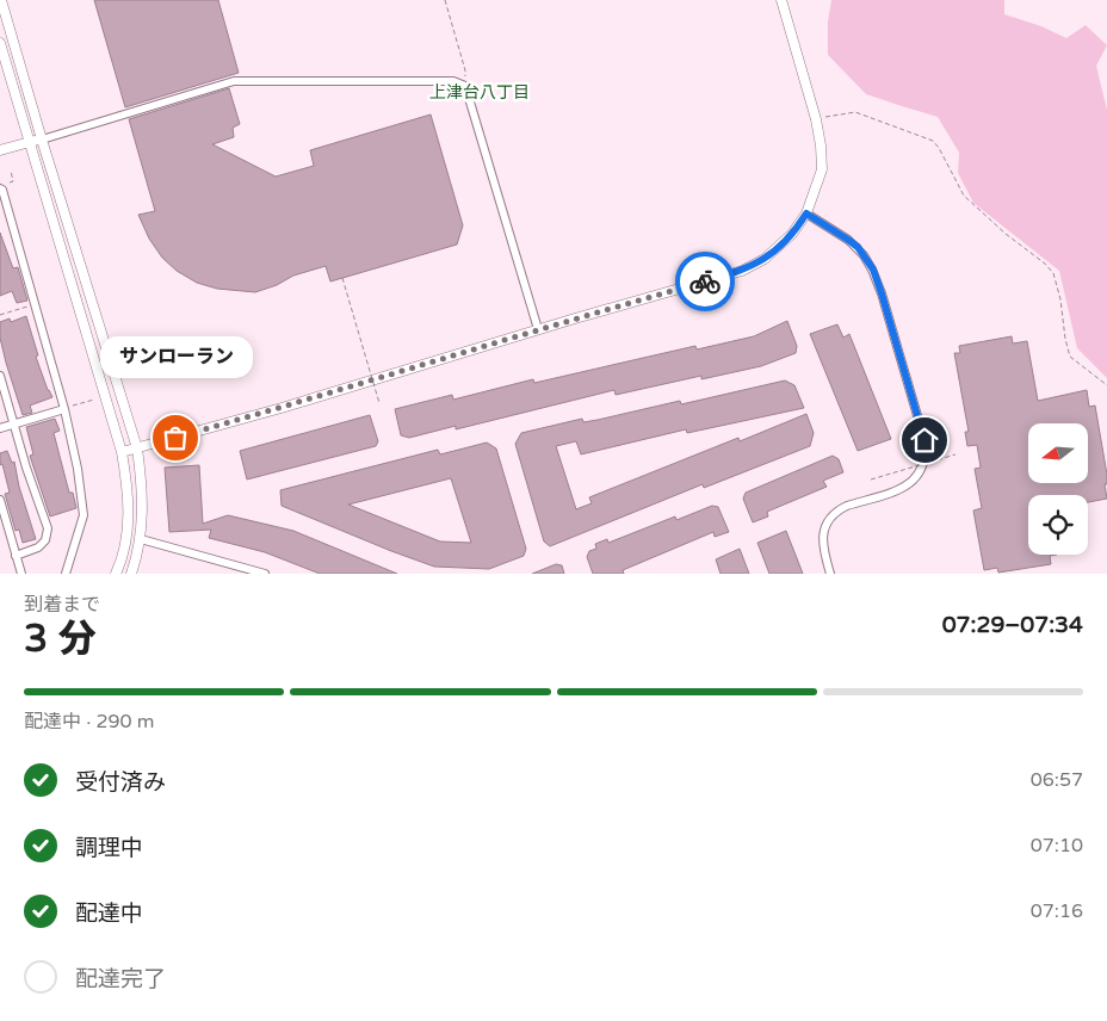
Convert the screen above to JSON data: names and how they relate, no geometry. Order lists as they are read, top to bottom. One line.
{"districts":["上津台八丁目"],"places":["サンローラン"],"north":"left","page":{"bubble":"サンローラン","heading":["3 分","到着まで","07:29–07:34"],"bar":"配達中 · 290 m","list":[["受付済み","06:57"],["調理中","07:10"],["配達中","07:16"],"配達完了"]}}
